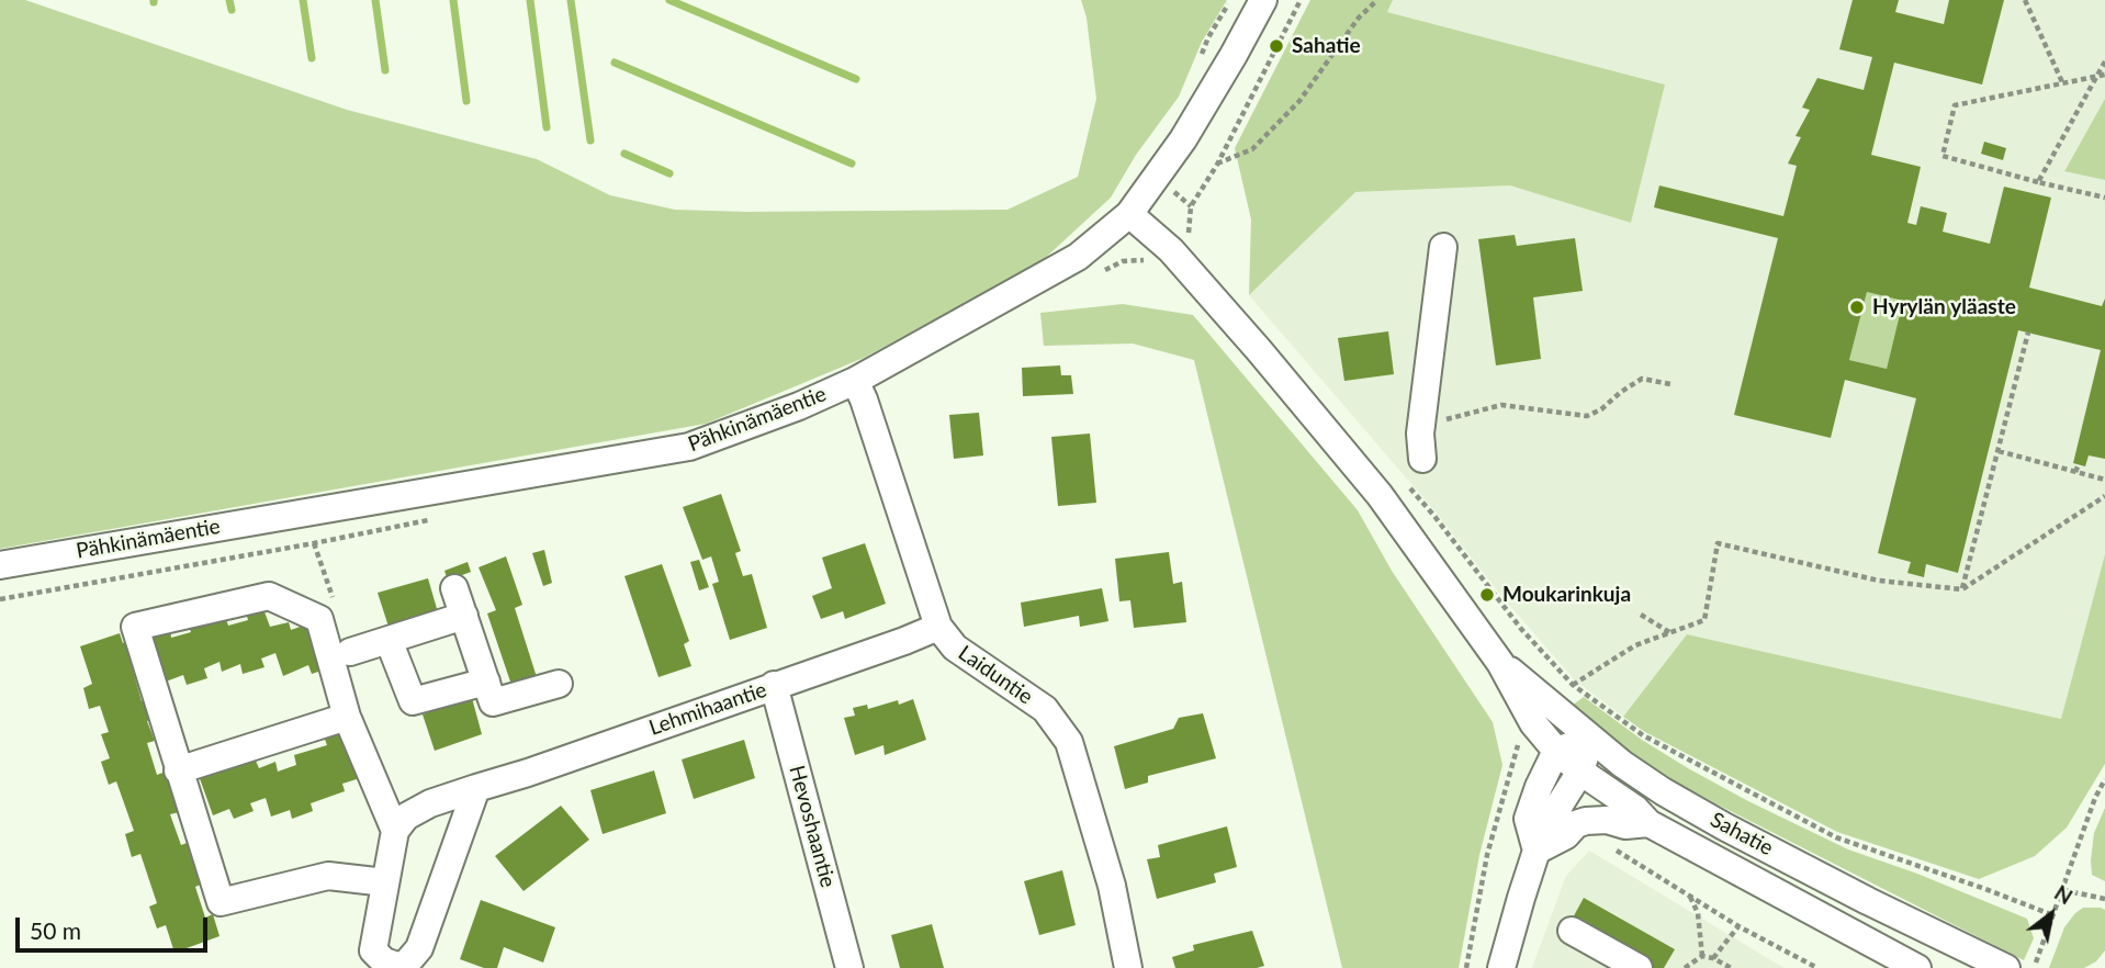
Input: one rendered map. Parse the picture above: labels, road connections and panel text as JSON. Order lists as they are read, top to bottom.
{
  "streets": {
    "street": [
      "Pähkinämäentie",
      "Laiduntie",
      "Lehmihaantie",
      "Hevoshaantie",
      "Sahatie"
    ]
  },
  "crossings": [
    ["Pähkinämäentie", "Laiduntie"],
    ["Pähkinämäentie", "Sahatie"],
    ["Laiduntie", "Lehmihaantie"],
    ["Lehmihaantie", "Hevoshaantie"]
  ],
  "places": ["Sahatie", "Hyrylän yläaste", "Moukarinkuja"],
  "scale_bar": "50 m",
  "north": "top right"
}
